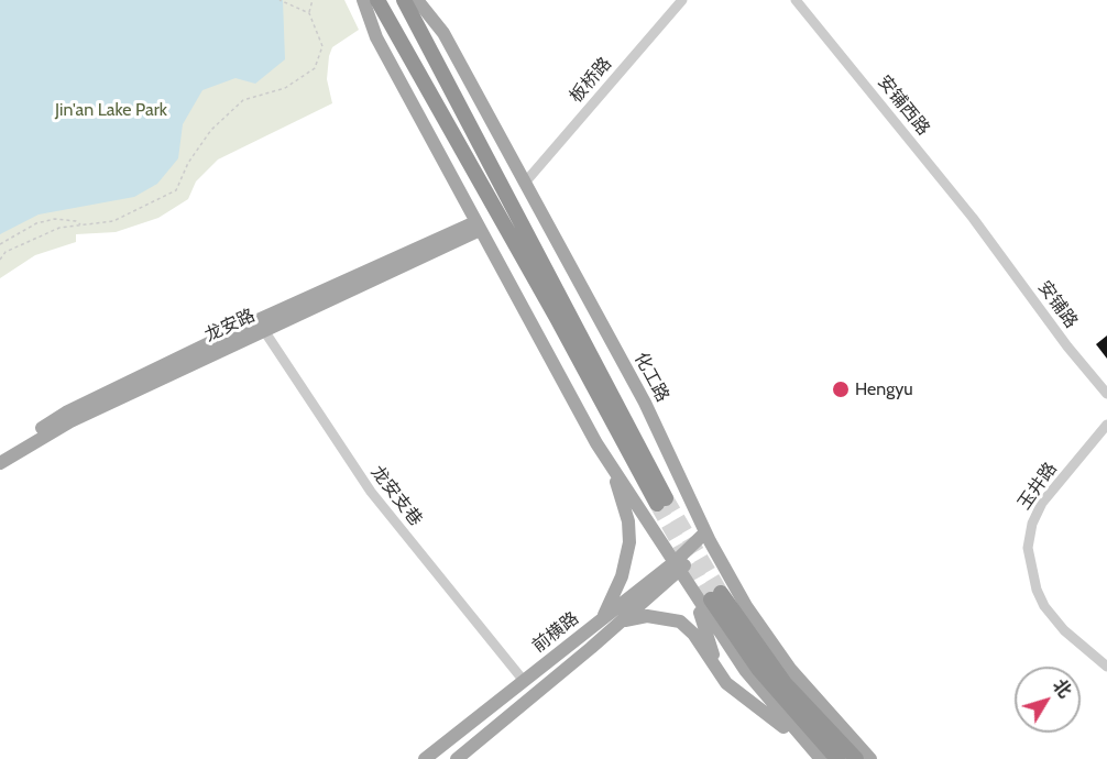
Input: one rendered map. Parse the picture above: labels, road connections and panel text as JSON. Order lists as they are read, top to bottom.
{
  "streets": {
    "main road": ["龙安路", "化工路", "前横路"],
    "street": [
      "板桥路",
      "安铺西路",
      "安铺路",
      "玉井路",
      "龙安支巷"
    ]
  },
  "crossings": [
    ["板桥路", "化工路"],
    ["安铺西路", "安铺路"],
    ["龙安路", "龙安支巷"],
    ["化工路", "前横路"],
    ["龙安支巷", "前横路"]
  ],
  "parks": ["Jin'an Lake Park"],
  "places": ["Hengyu"],
  "north": "top right"
}
